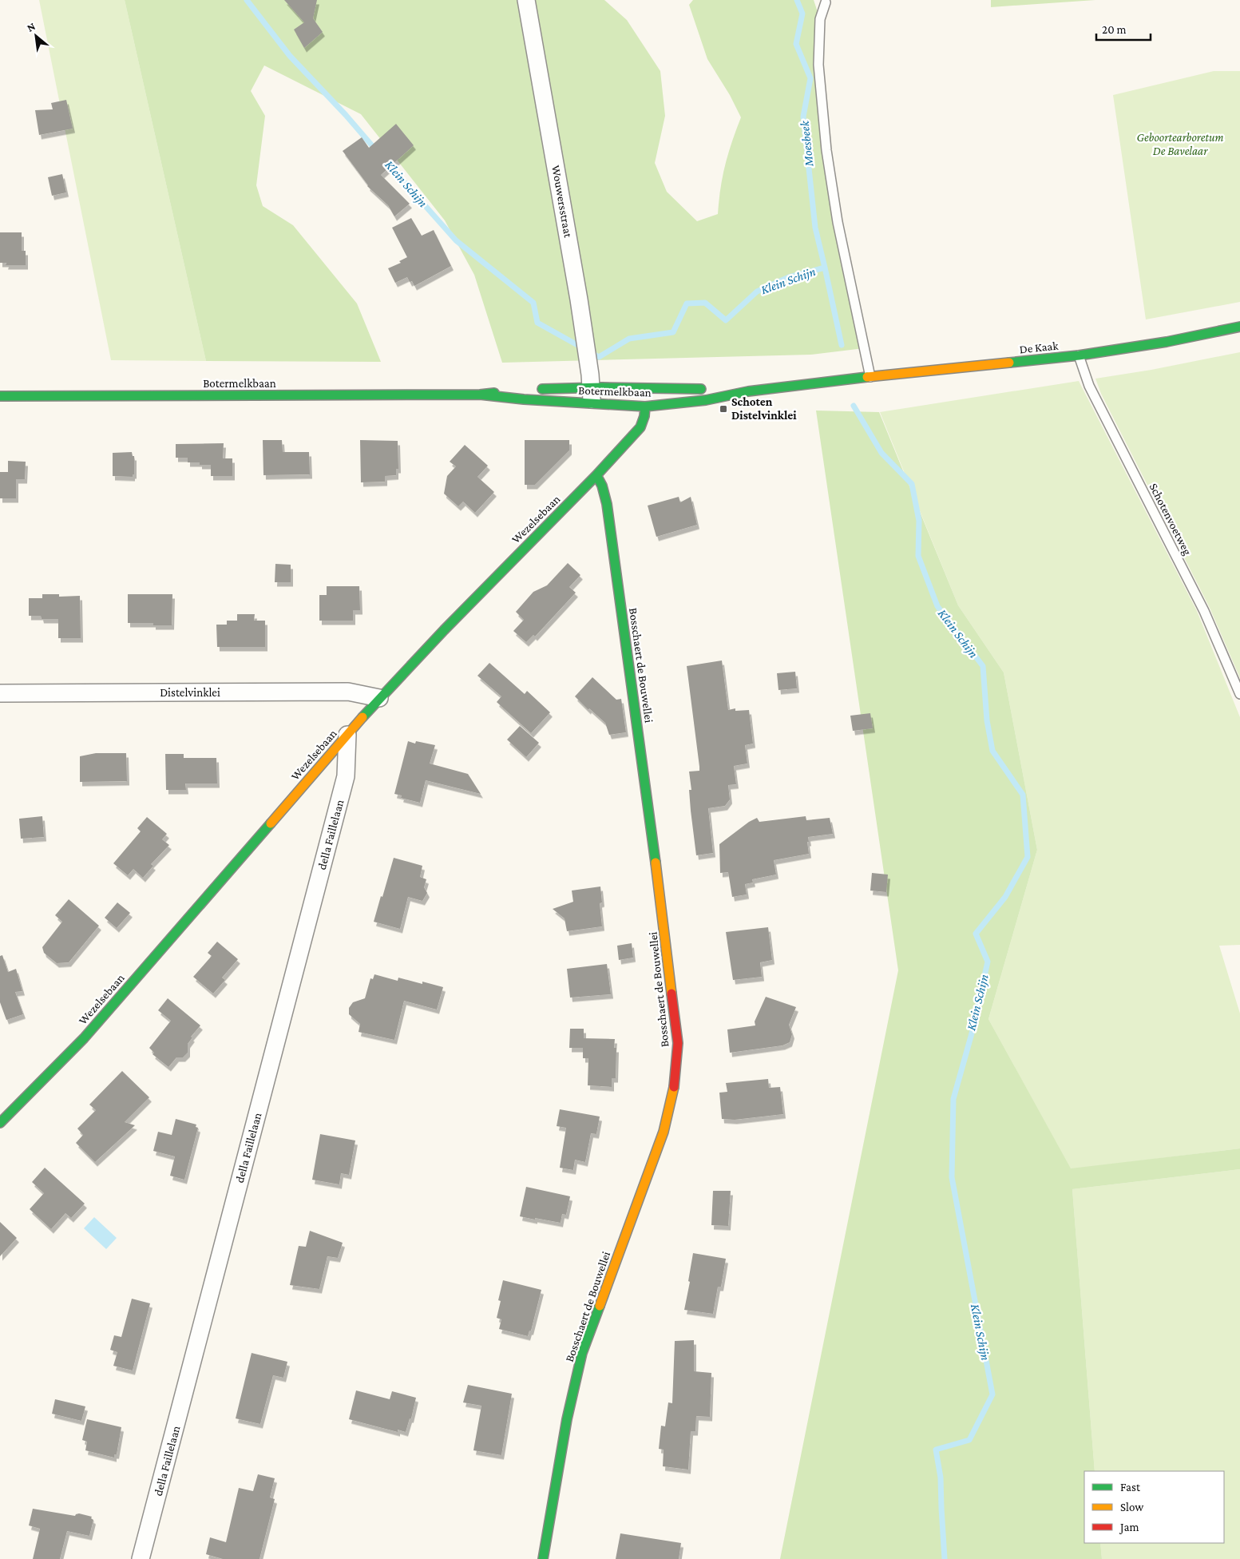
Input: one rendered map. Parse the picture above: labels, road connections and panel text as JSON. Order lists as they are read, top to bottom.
{
  "streets": {
    "street": [
      "Wouwersstraat",
      "De Kaak",
      "Botermelkbaan",
      "Wezelsebaan",
      "Bosschaert de Bouwellei",
      "Distelvinklei",
      "della Faillelaan"
    ],
    "lane": ["Schotenvoetweg"]
  },
  "crossings": [
    ["Wouwersstraat", "Botermelkbaan"],
    ["De Kaak", "Botermelkbaan"],
    ["De Kaak", "Schotenvoetweg"],
    ["Botermelkbaan", "Wezelsebaan"],
    ["Wezelsebaan", "Bosschaert de Bouwellei"],
    ["Wezelsebaan", "Distelvinklei"],
    ["Wezelsebaan", "della Faillelaan"]
  ],
  "water": ["Moesbeek", "Klein Schijn"],
  "parks": ["Geboortearboretum De Bavelaar"],
  "places": {
    "transit": ["Schoten Distelvinklei"]
  },
  "legend": ["Fast", "Slow", "Jam"],
  "scale_bar": "20 m",
  "north": "top left"
}
